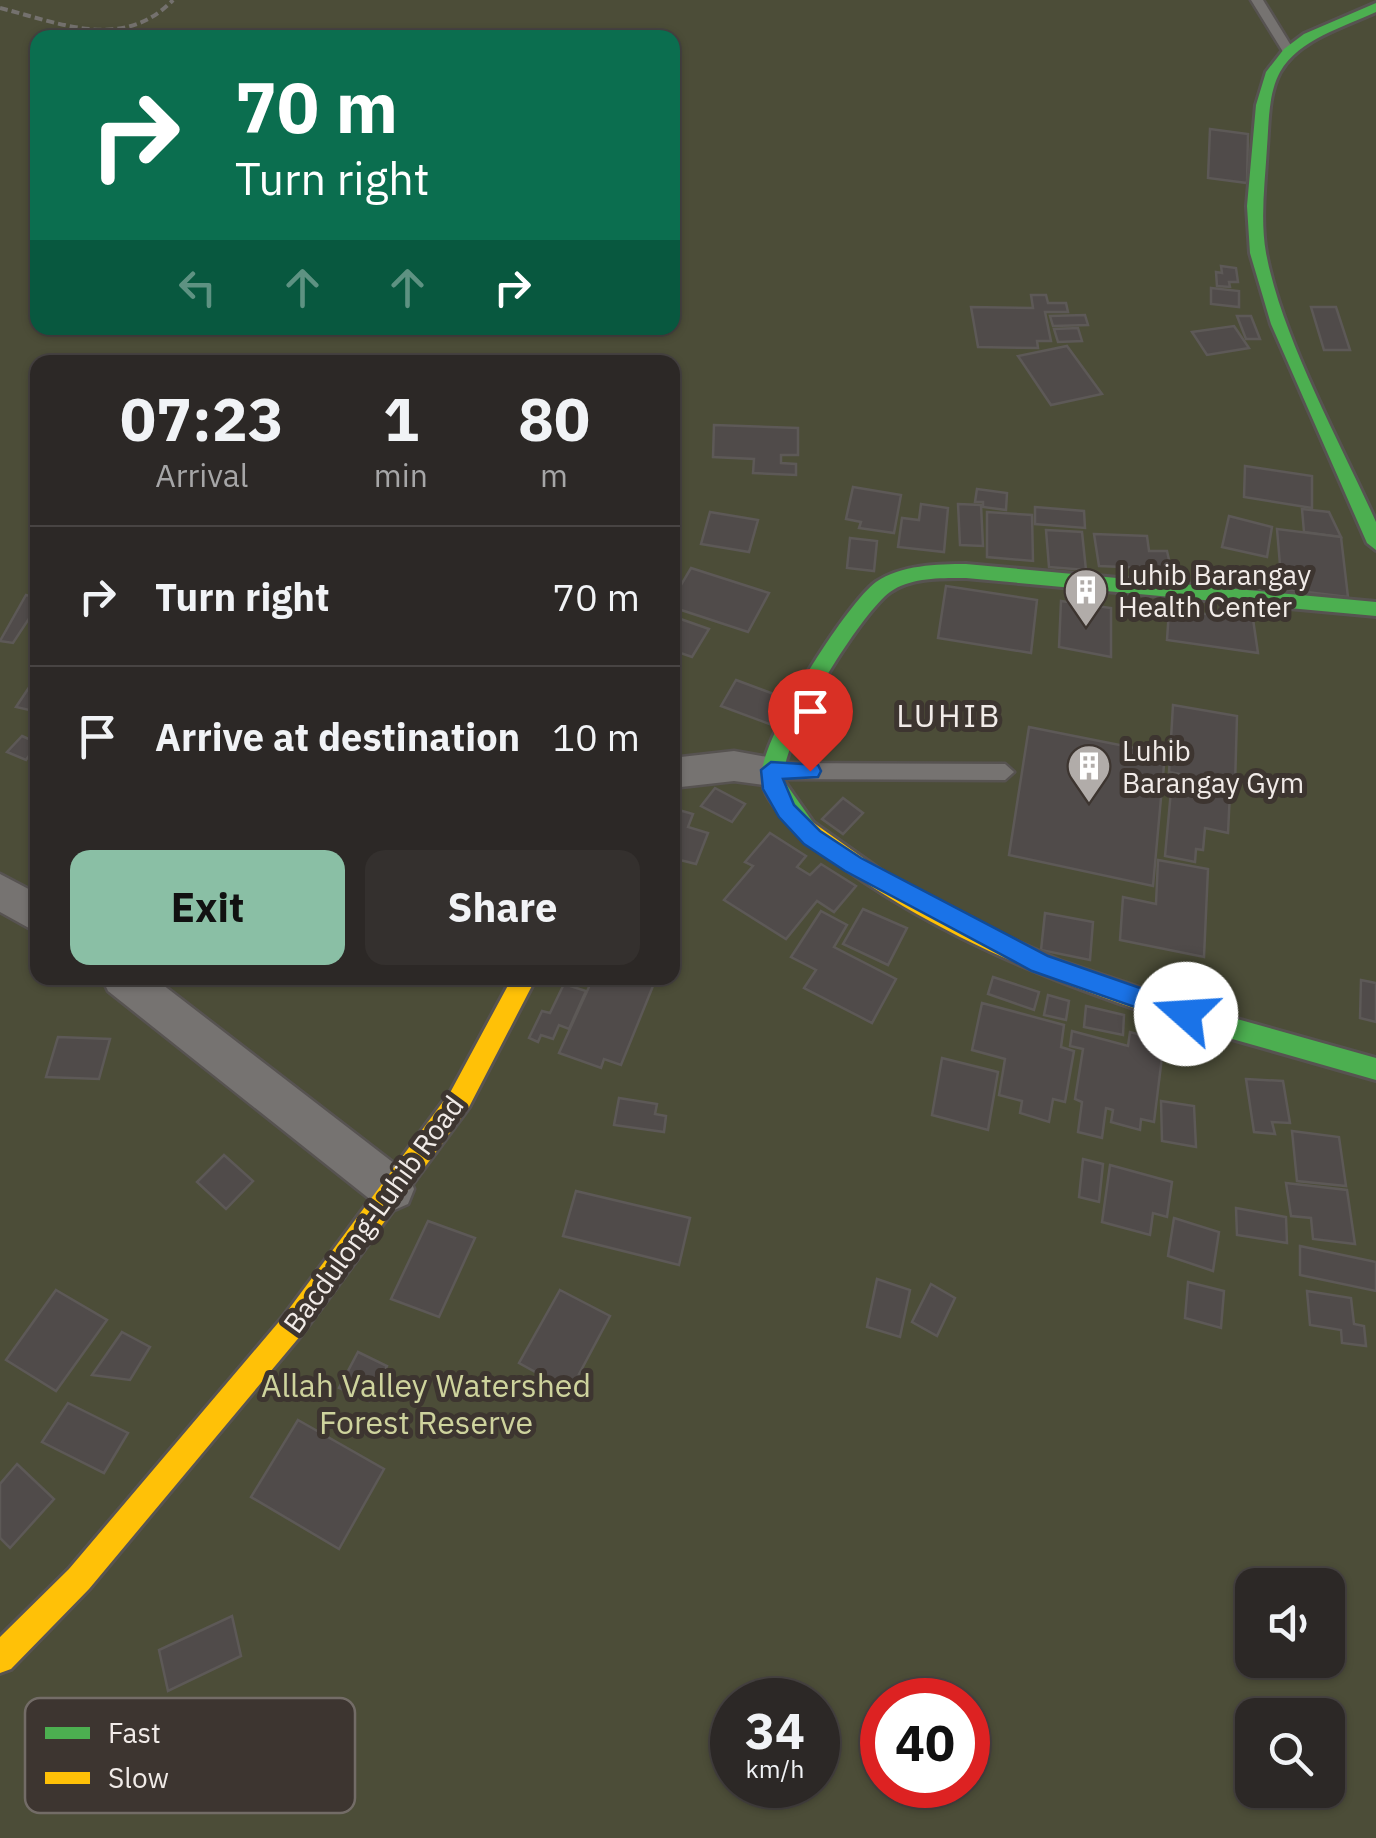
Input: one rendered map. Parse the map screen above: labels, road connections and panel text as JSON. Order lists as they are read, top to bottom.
{
  "streets": {
    "street": ["Bacdulong-Luhib Road"]
  },
  "districts": ["LUHIB"],
  "parks": ["Allah Valley Watershed Forest Reserve"],
  "places": {
    "building": ["Luhib Barangay Health Center", "Luhib Barangay Gym"]
  },
  "legend": ["Fast", "Slow"],
  "page": {
    "turn": ["70 m", "Turn right"],
    "eta": [
      "07:23",
      "Arrival",
      "1",
      "min",
      "80",
      "m"
    ],
    "list": [
      {
        "name": "Turn right",
        "value": "70 m"
      },
      {
        "name": "Arrive at destination",
        "value": "10 m"
      }
    ],
    "buttons": ["Exit", "Share"],
    "speed": "34 km/h",
    "limit": "40"
  }
}
